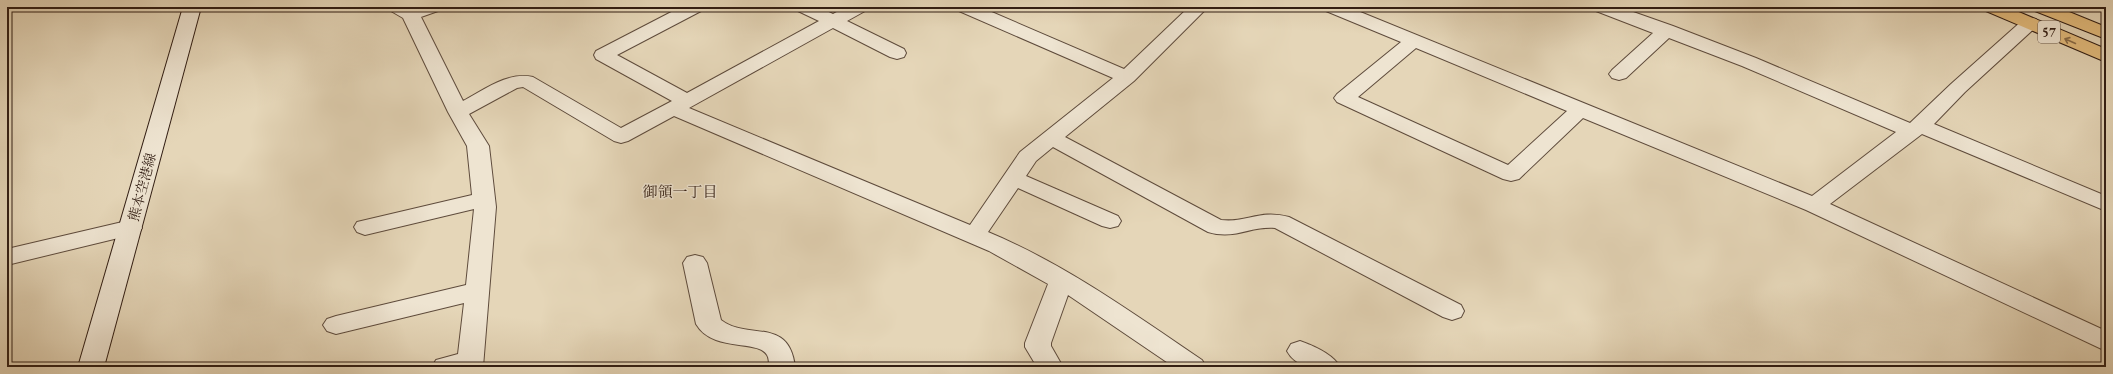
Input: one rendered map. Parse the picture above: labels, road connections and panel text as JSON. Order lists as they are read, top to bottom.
{
  "streets": {
    "highway": ["57"],
    "street": ["熊本空港線"]
  },
  "districts": ["御領一丁目"]
}
